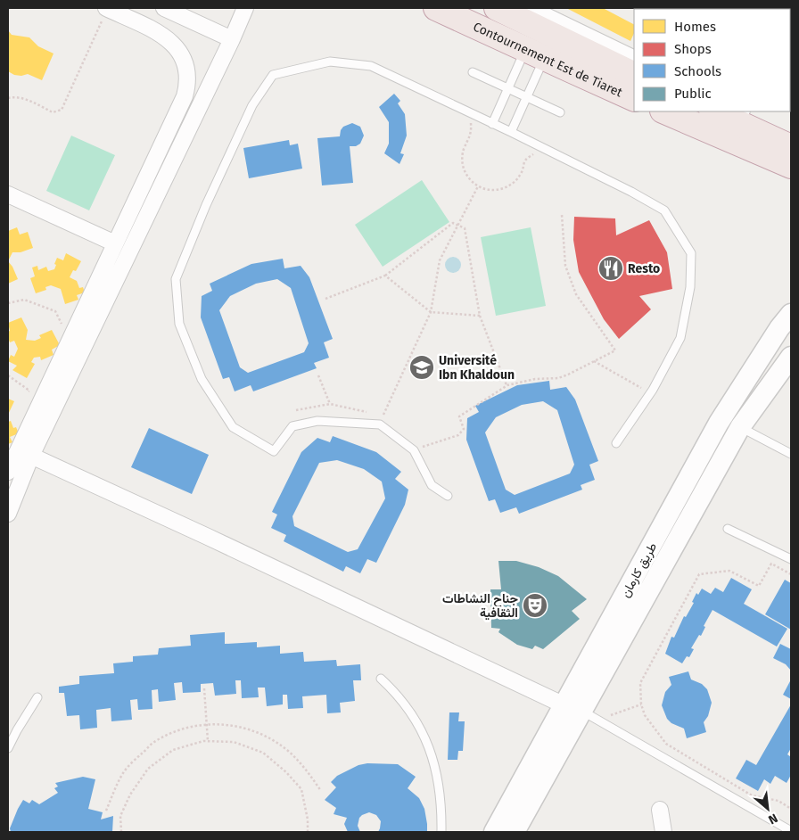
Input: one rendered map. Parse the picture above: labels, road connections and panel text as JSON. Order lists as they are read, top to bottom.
{
  "streets": {
    "highway": ["Contournement Est de Tiaret"],
    "street": ["طريق كارمان"]
  },
  "places": {
    "restaurant": ["Resto"],
    "school or university": ["Université Ibn Khaldoun"],
    "theatre": ["جناح النشاطات الثقافية"]
  },
  "legend": [
    "Homes",
    "Shops",
    "Schools",
    "Public"
  ],
  "north": "bottom right"
}
